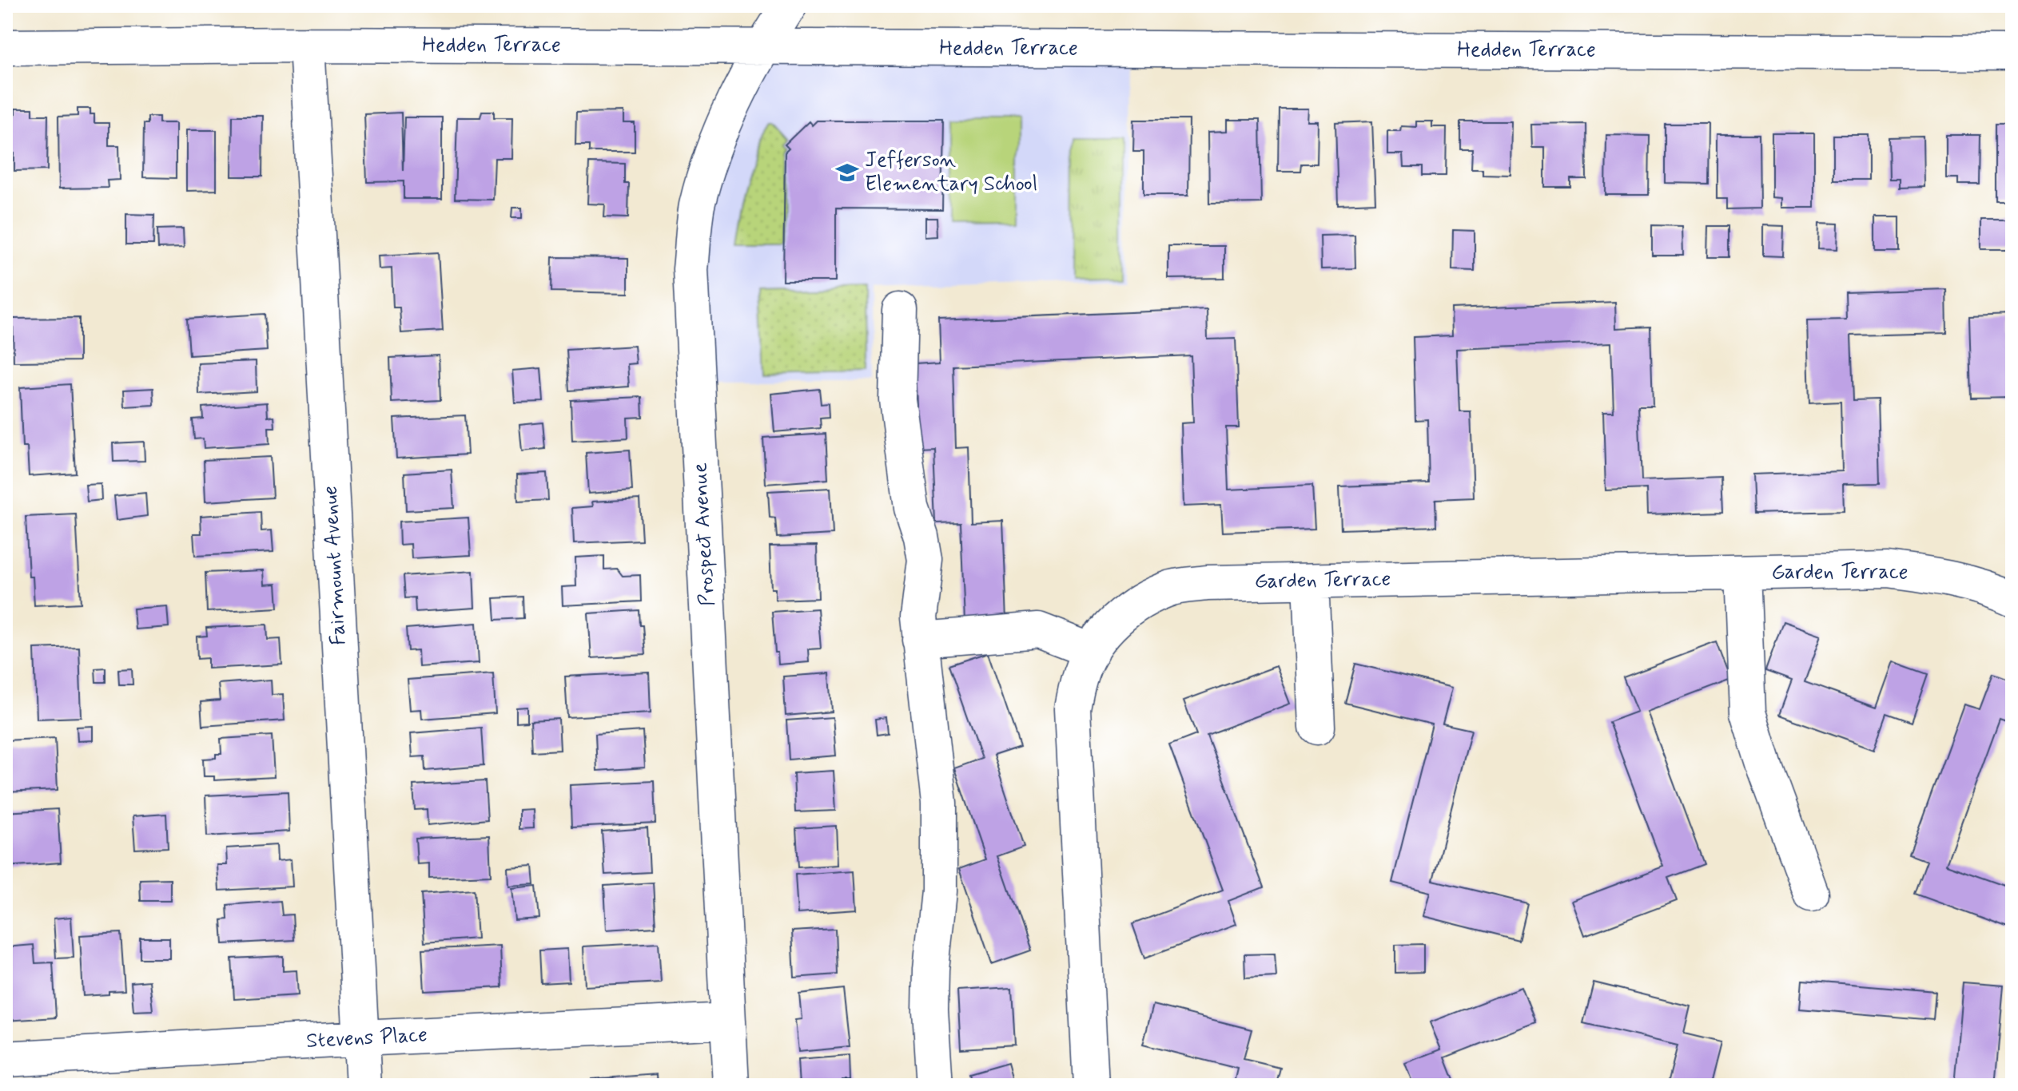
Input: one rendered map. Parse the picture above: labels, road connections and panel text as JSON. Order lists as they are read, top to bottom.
{
  "streets": {
    "street": [
      "Hedden Terrace",
      "Prospect Avenue",
      "Fairmount Avenue",
      "Garden Terrace",
      "Stevens Place"
    ]
  },
  "crossings": [
    ["Hedden Terrace", "Prospect Avenue"],
    ["Hedden Terrace", "Fairmount Avenue"],
    ["Prospect Avenue", "Stevens Place"],
    ["Fairmount Avenue", "Stevens Place"]
  ],
  "places": {
    "school or university": ["Jefferson Elementary School"]
  }
}
